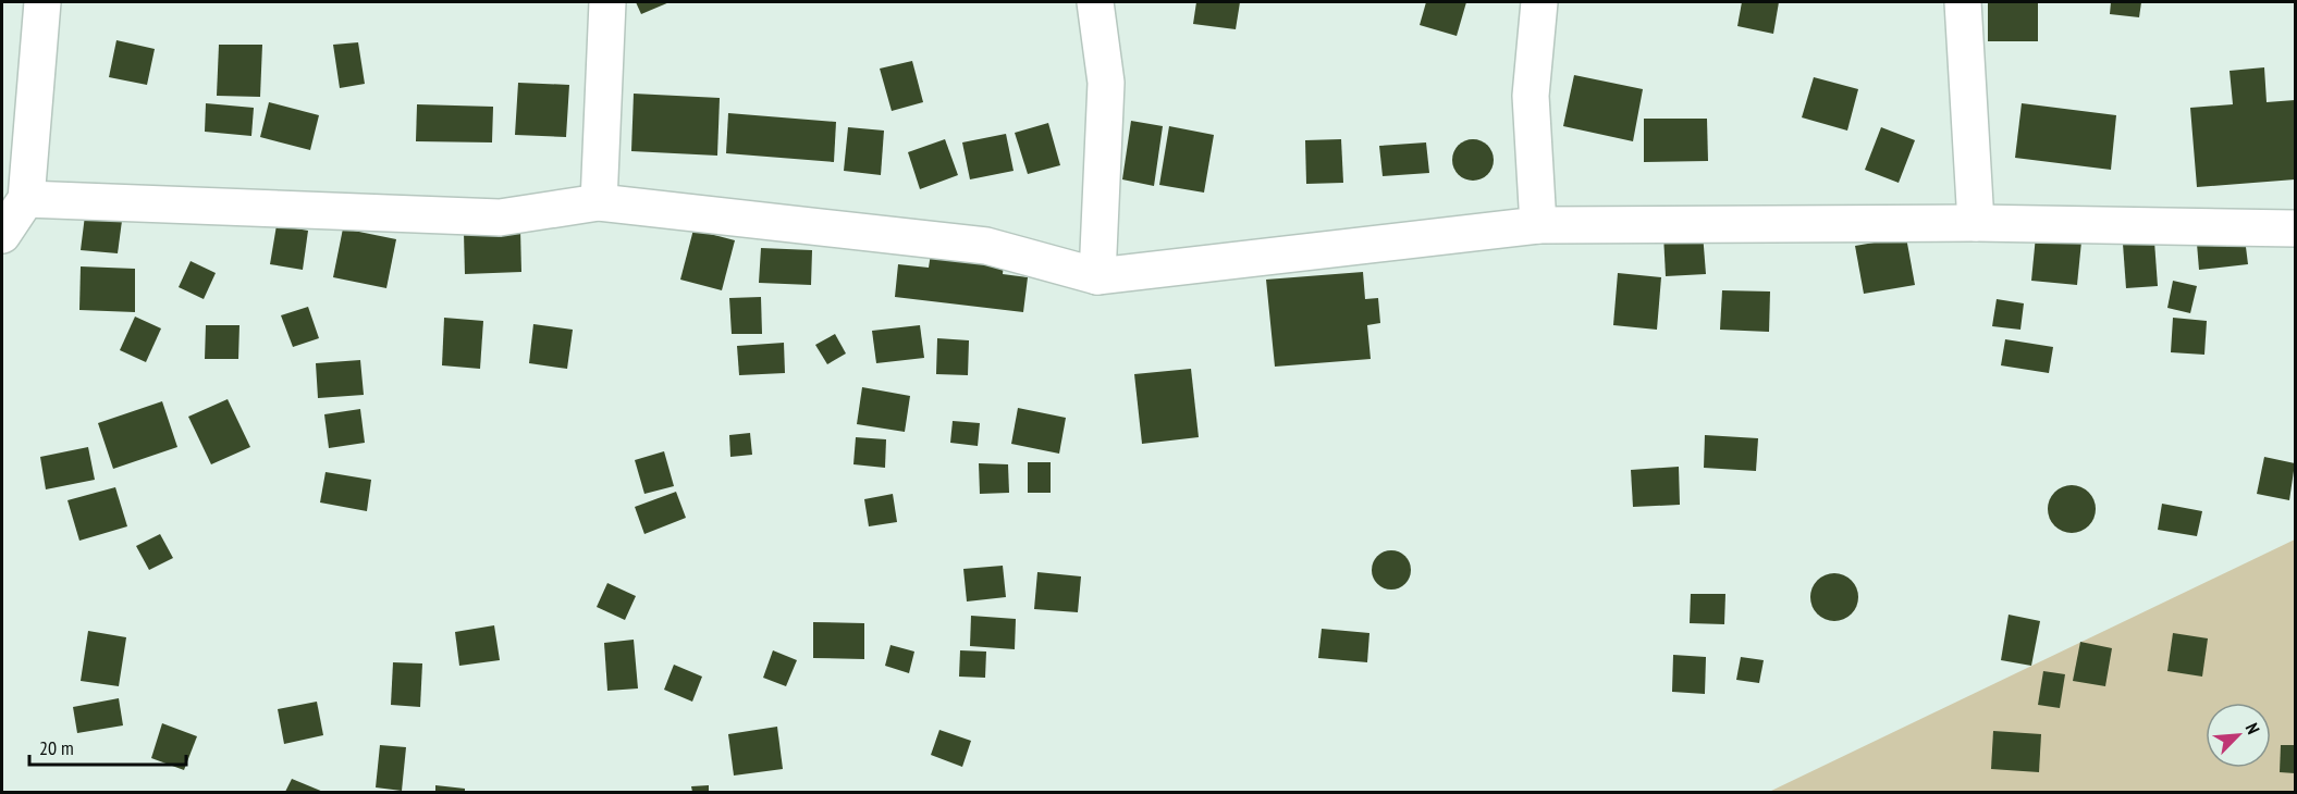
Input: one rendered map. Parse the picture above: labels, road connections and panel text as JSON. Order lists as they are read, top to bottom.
{
  "scale_bar": "20 m",
  "north": "top right"
}
